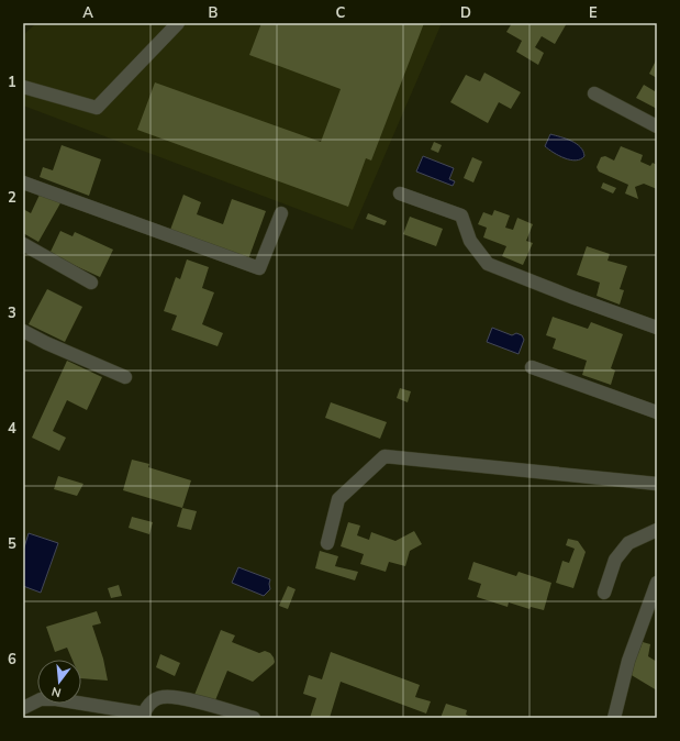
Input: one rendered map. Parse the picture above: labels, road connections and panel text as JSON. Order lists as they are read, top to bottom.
{
  "north": "bottom",
  "grid": {
    "columns": [
      "A",
      "B",
      "C",
      "D",
      "E"
    ],
    "rows": [
      "1",
      "2",
      "3",
      "4",
      "5",
      "6"
    ]
  }
}
